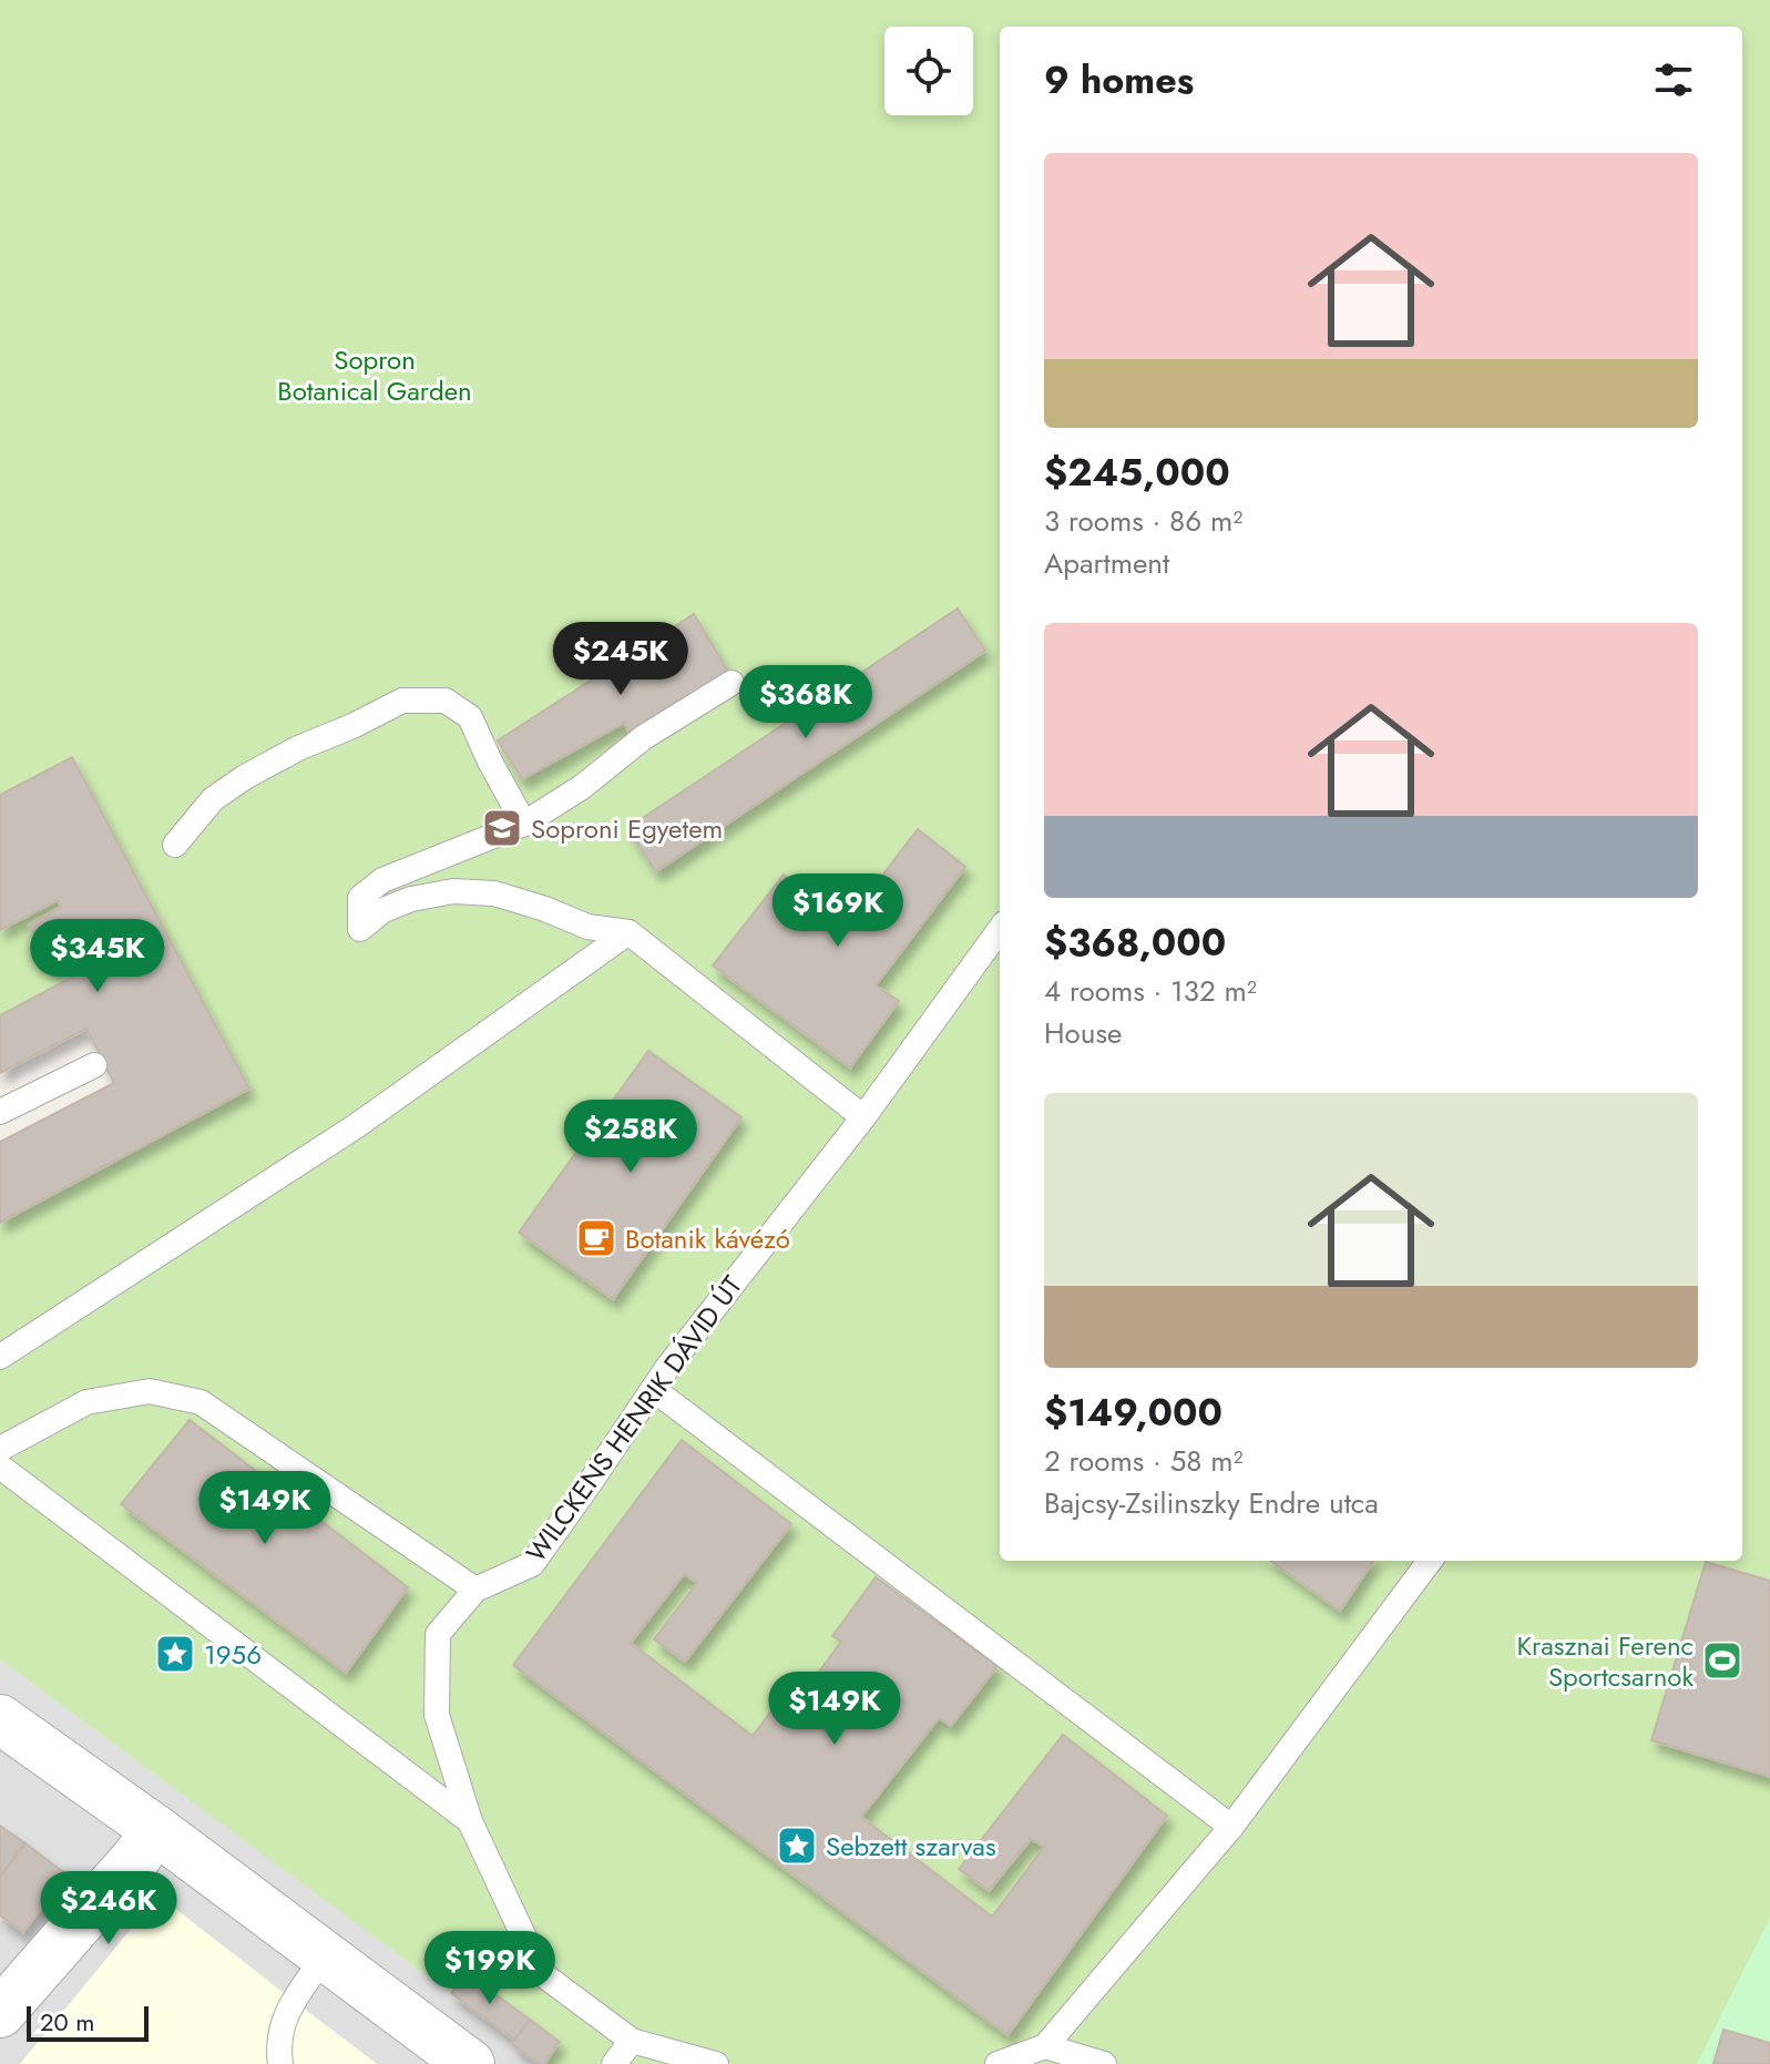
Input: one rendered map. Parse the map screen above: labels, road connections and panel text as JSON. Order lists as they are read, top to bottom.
{
  "streets": {
    "lane": ["WILCKENS HENRIK DÁVID ÚT"]
  },
  "parks": ["Sopron Botanical Garden"],
  "places": {
    "school or university": ["Soproni Egyetem"],
    "cafe": ["Botanik kávézó"],
    "place": ["1956", "Sebzett szarvas"],
    "sports": ["Krasznai Ferenc Sportcsarnok"]
  },
  "scale_bar": "20 m",
  "page": {
    "heading": "9 homes",
    "list": [
      {
        "name": "$245,000",
        "note": "3 rooms · 86 m² · Apartment"
      },
      {
        "name": "$368,000",
        "note": "4 rooms · 132 m² · House"
      },
      {
        "name": "$149,000",
        "note": "2 rooms · 58 m² · Bajcsy-Zsilinszky Endre utca"
      }
    ],
    "price": [
      "$245K",
      "$368K",
      "$169K",
      "$345K",
      "$258K",
      "$149K",
      "$149K",
      "$246K",
      "$199K"
    ],
    "scale": "20 m"
  }
}
